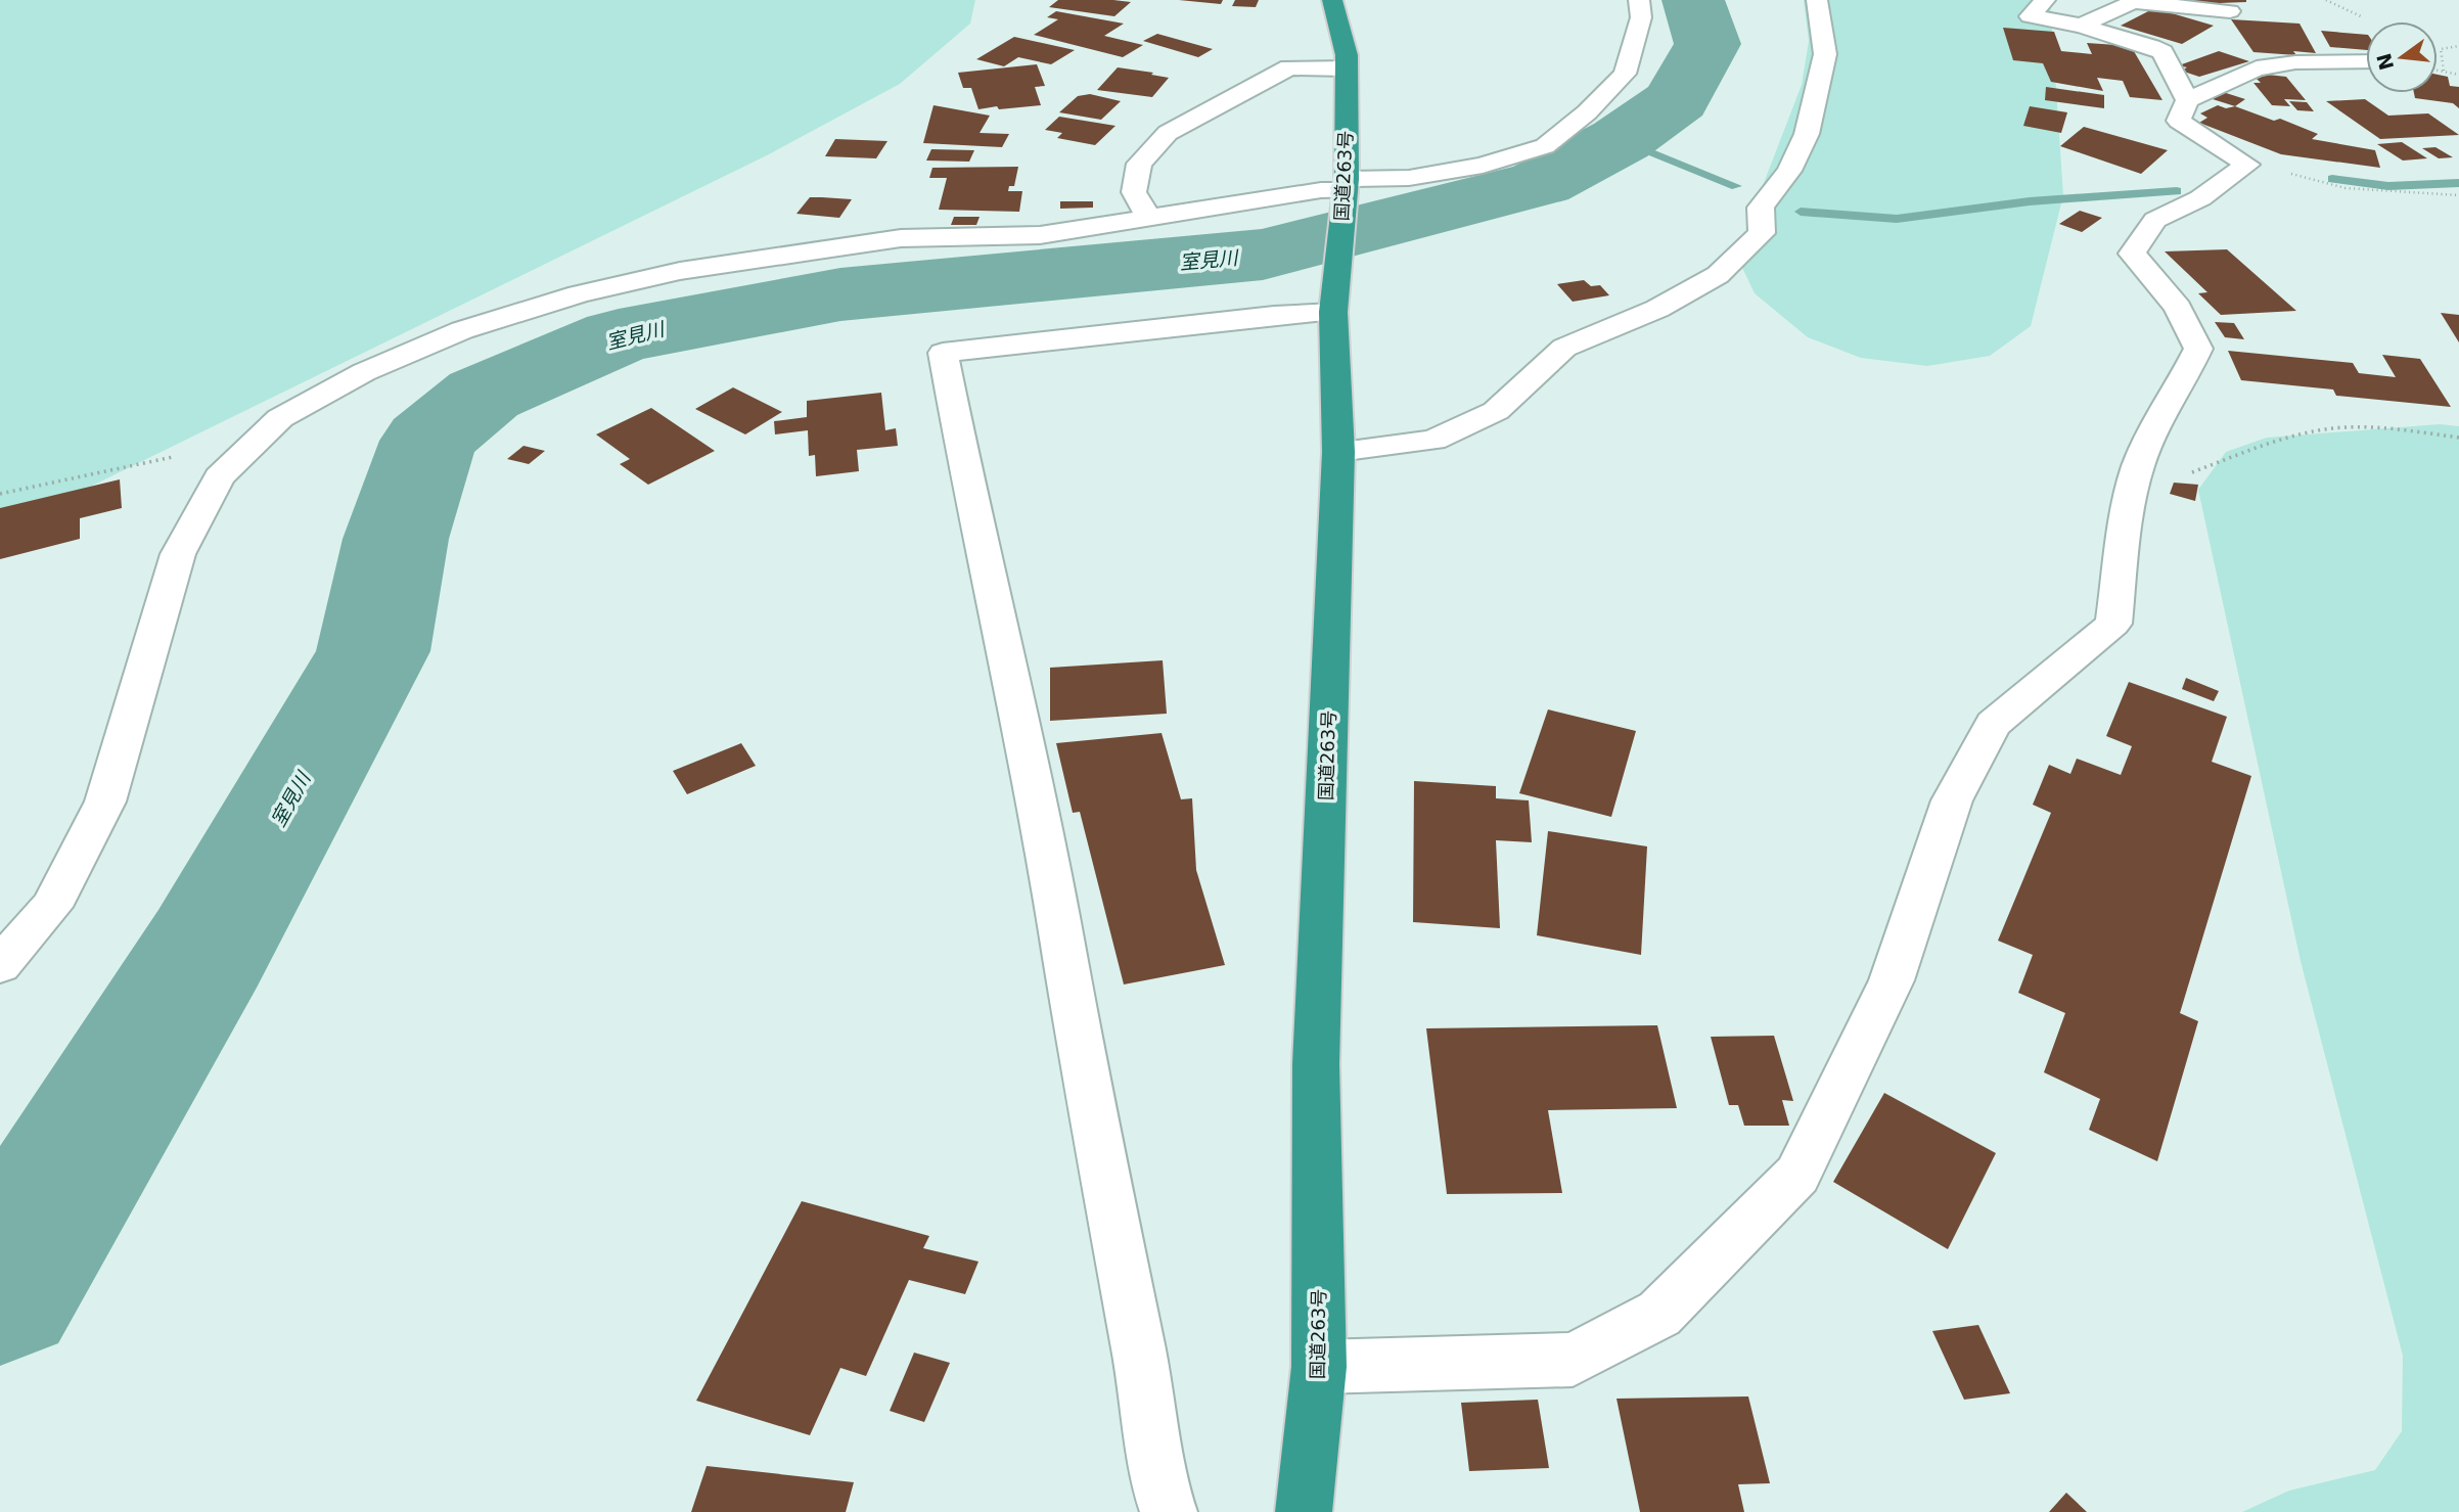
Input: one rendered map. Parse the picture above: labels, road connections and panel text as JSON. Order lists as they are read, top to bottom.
{
  "streets": {
    "highway": ["国道263号"]
  },
  "water": ["室見川"],
  "north": "left"
}
